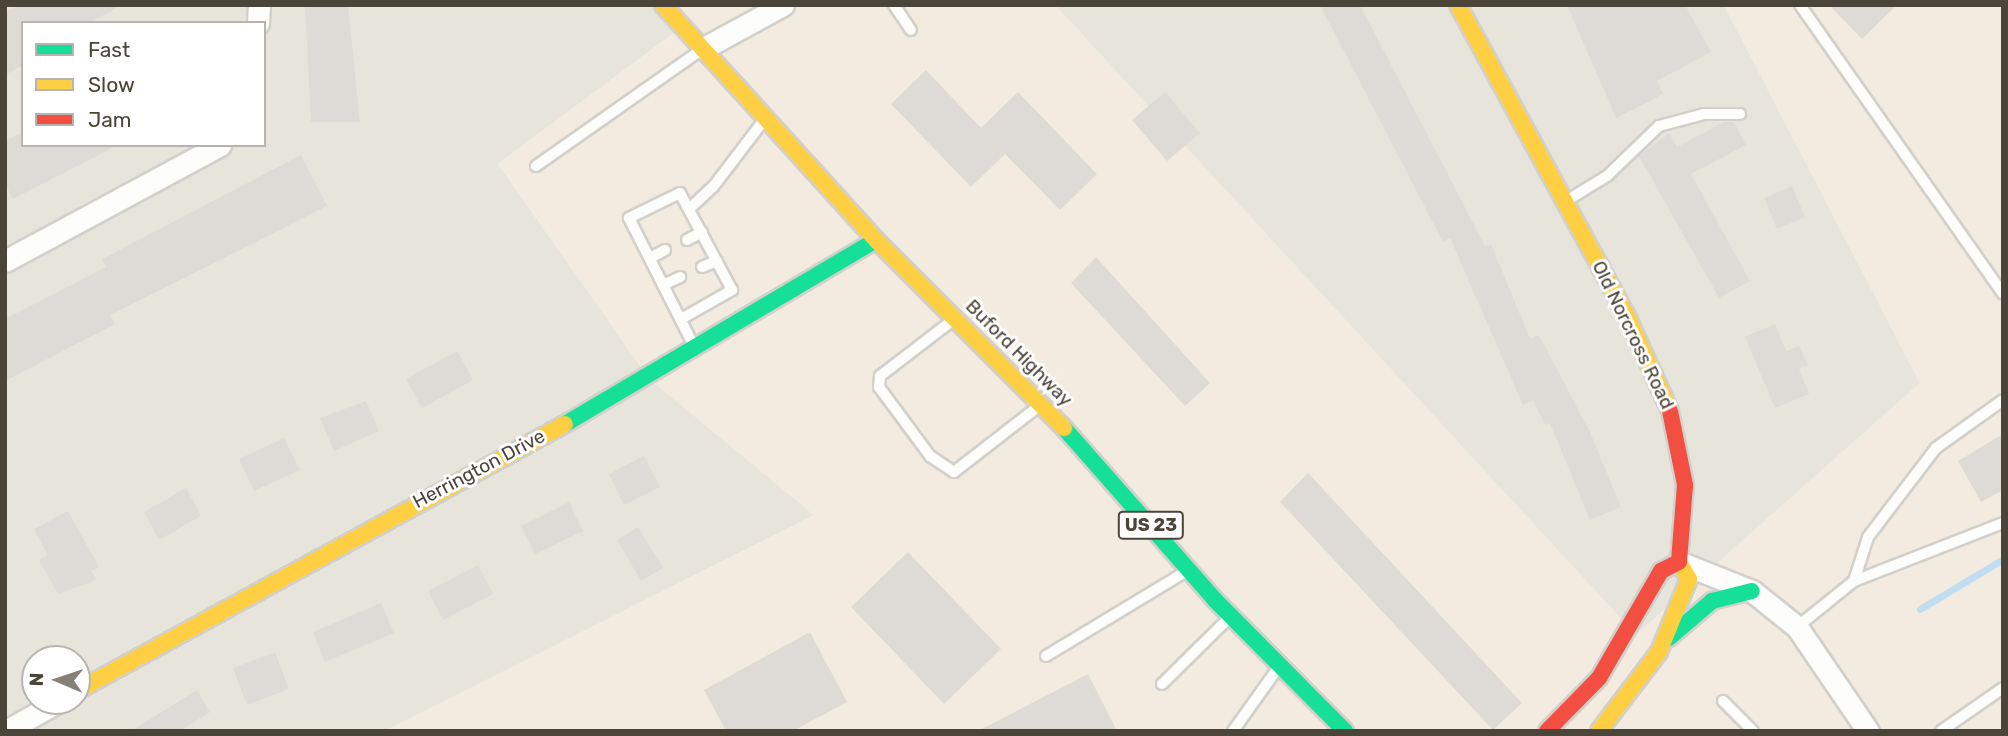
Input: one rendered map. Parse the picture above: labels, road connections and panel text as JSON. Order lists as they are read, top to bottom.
{
  "streets": {
    "street": [
      "Old Norcross Road",
      "Buford Highway",
      "Herrington Drive",
      "US 23"
    ]
  },
  "crossings": [
    ["Buford Highway", "Herrington Drive"]
  ],
  "legend": ["Fast", "Slow", "Jam"],
  "north": "left"
}
